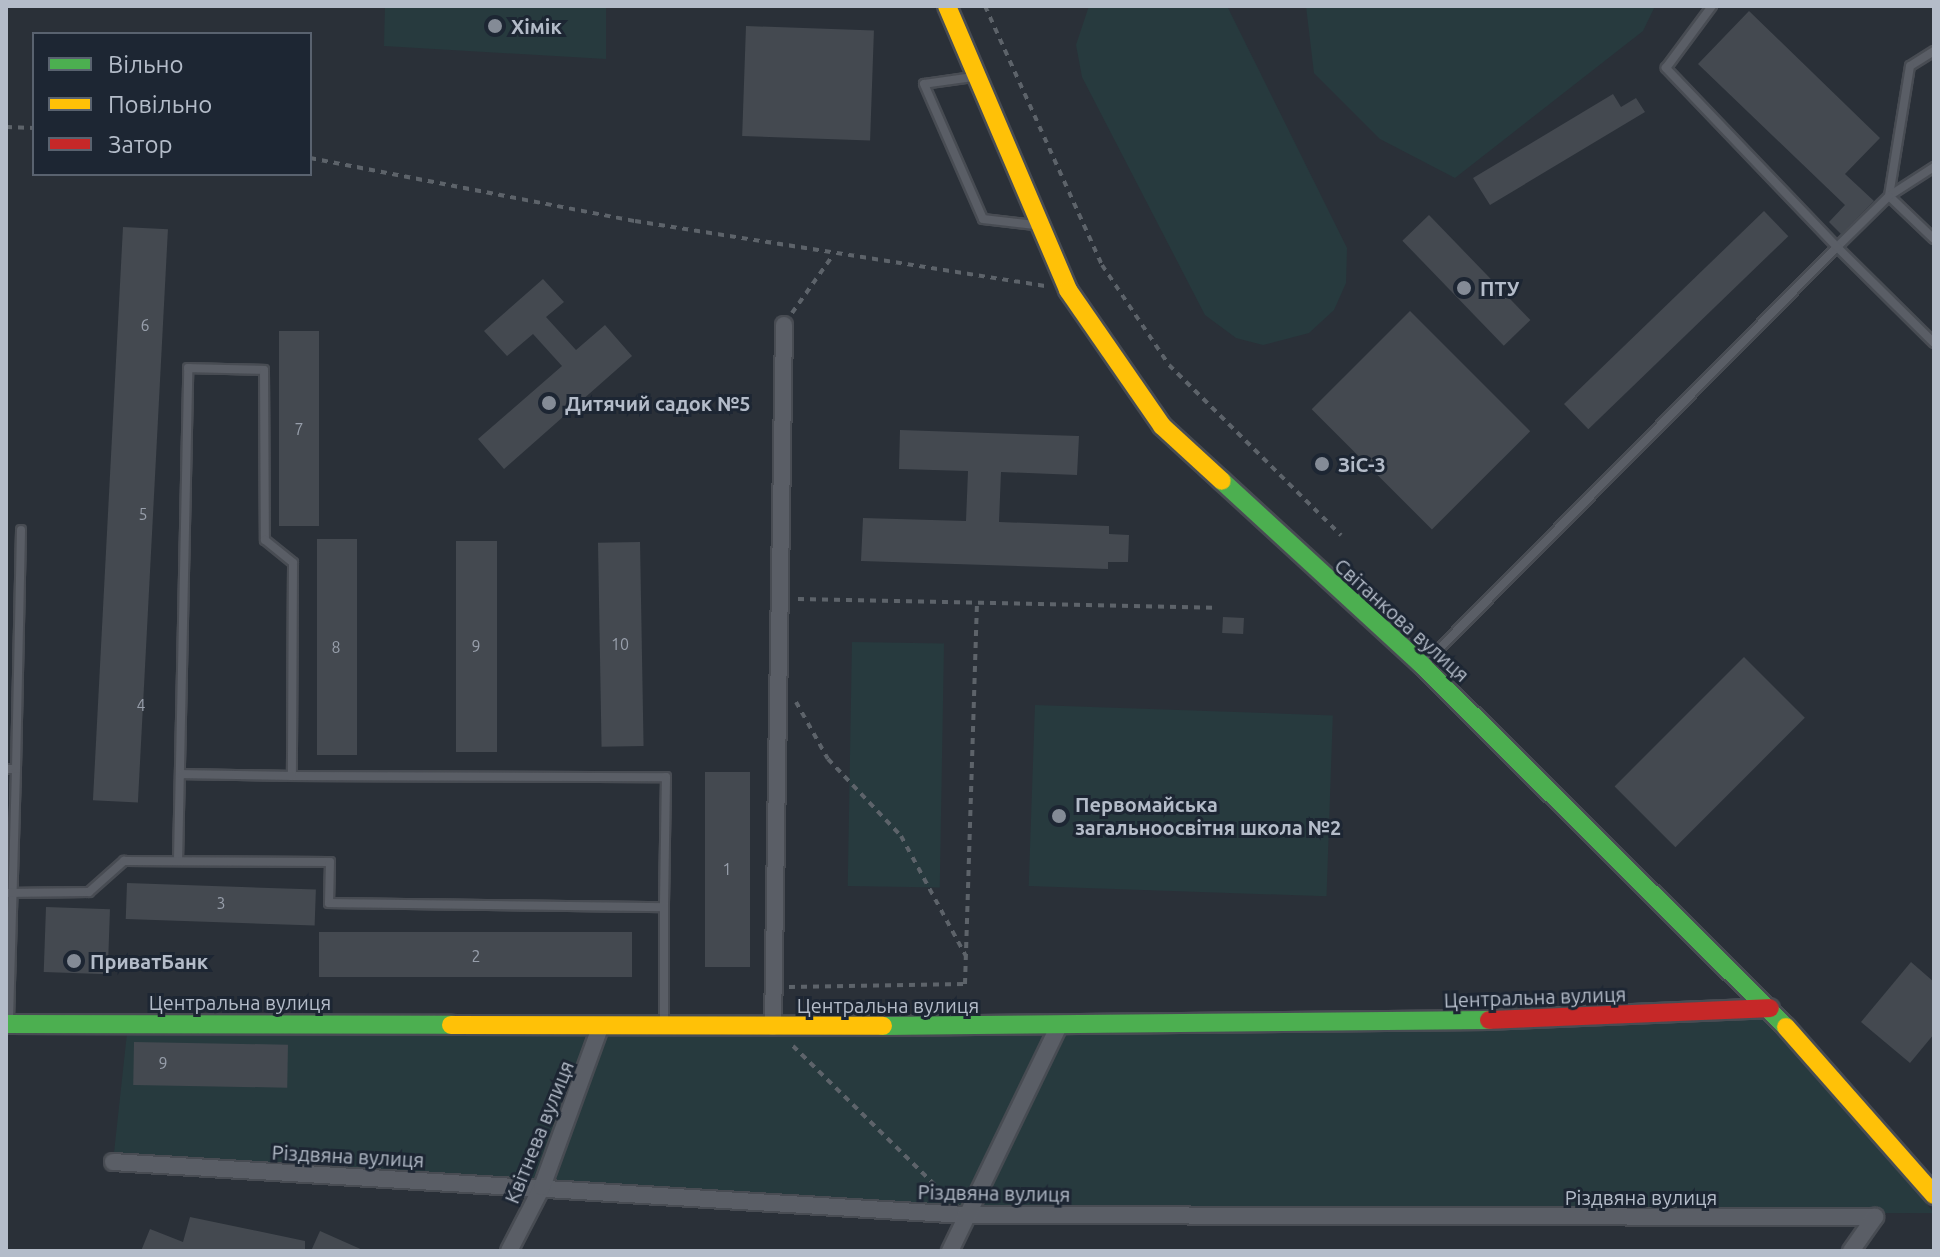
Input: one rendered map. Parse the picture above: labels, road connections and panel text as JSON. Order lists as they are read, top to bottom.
{
  "streets": {
    "street": [
      "Світанкова вулиця",
      "Центральна вулиця",
      "Квітнева вулиця",
      "Різдвяна вулиця"
    ]
  },
  "crossings": [
    ["Світанкова вулиця", "Центральна вулиця"],
    ["Центральна вулиця", "Квітнева вулиця"],
    ["Квітнева вулиця", "Різдвяна вулиця"]
  ],
  "places": [
    "Хімік",
    "ПТУ",
    "Дитячий садок №5",
    "ЗіС-3",
    "Первомайська загальноосвітня школа №2",
    "ПриватБанк"
  ],
  "house_numbers": [
    "6",
    "7",
    "5",
    "10",
    "9",
    "8",
    "4",
    "1",
    "3",
    "2",
    "9"
  ],
  "legend": ["Вільно", "Повільно", "Затор"]
}
